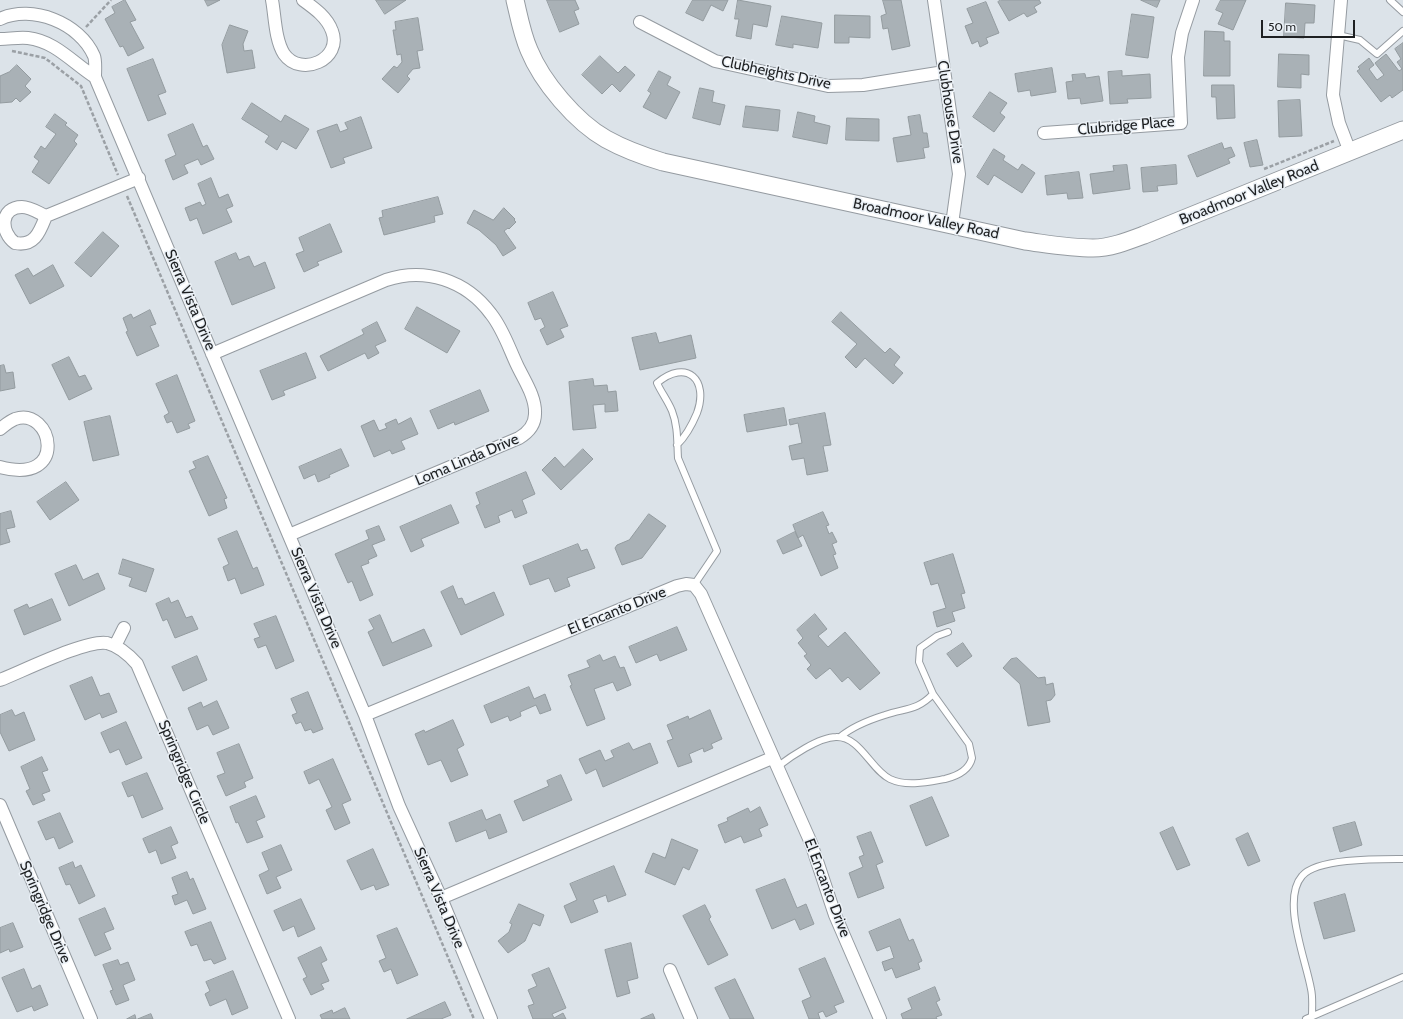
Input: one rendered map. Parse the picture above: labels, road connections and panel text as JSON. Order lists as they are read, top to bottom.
{
  "streets": {
    "street": [
      "Clubheights Drive",
      "Clubhouse Drive",
      "Clubridge Place",
      "Broadmoor Valley Road",
      "Sierra Vista Drive",
      "Loma Linda Drive",
      "El Encanto Drive",
      "Springridge Circle",
      "Springridge Drive"
    ]
  },
  "crossings": [
    ["Clubheights Drive", "Clubhouse Drive"],
    ["Clubhouse Drive", "Broadmoor Valley Road"],
    ["Sierra Vista Drive", "Loma Linda Drive"],
    ["Sierra Vista Drive", "El Encanto Drive"]
  ],
  "scale_bar": "50 m"
}
